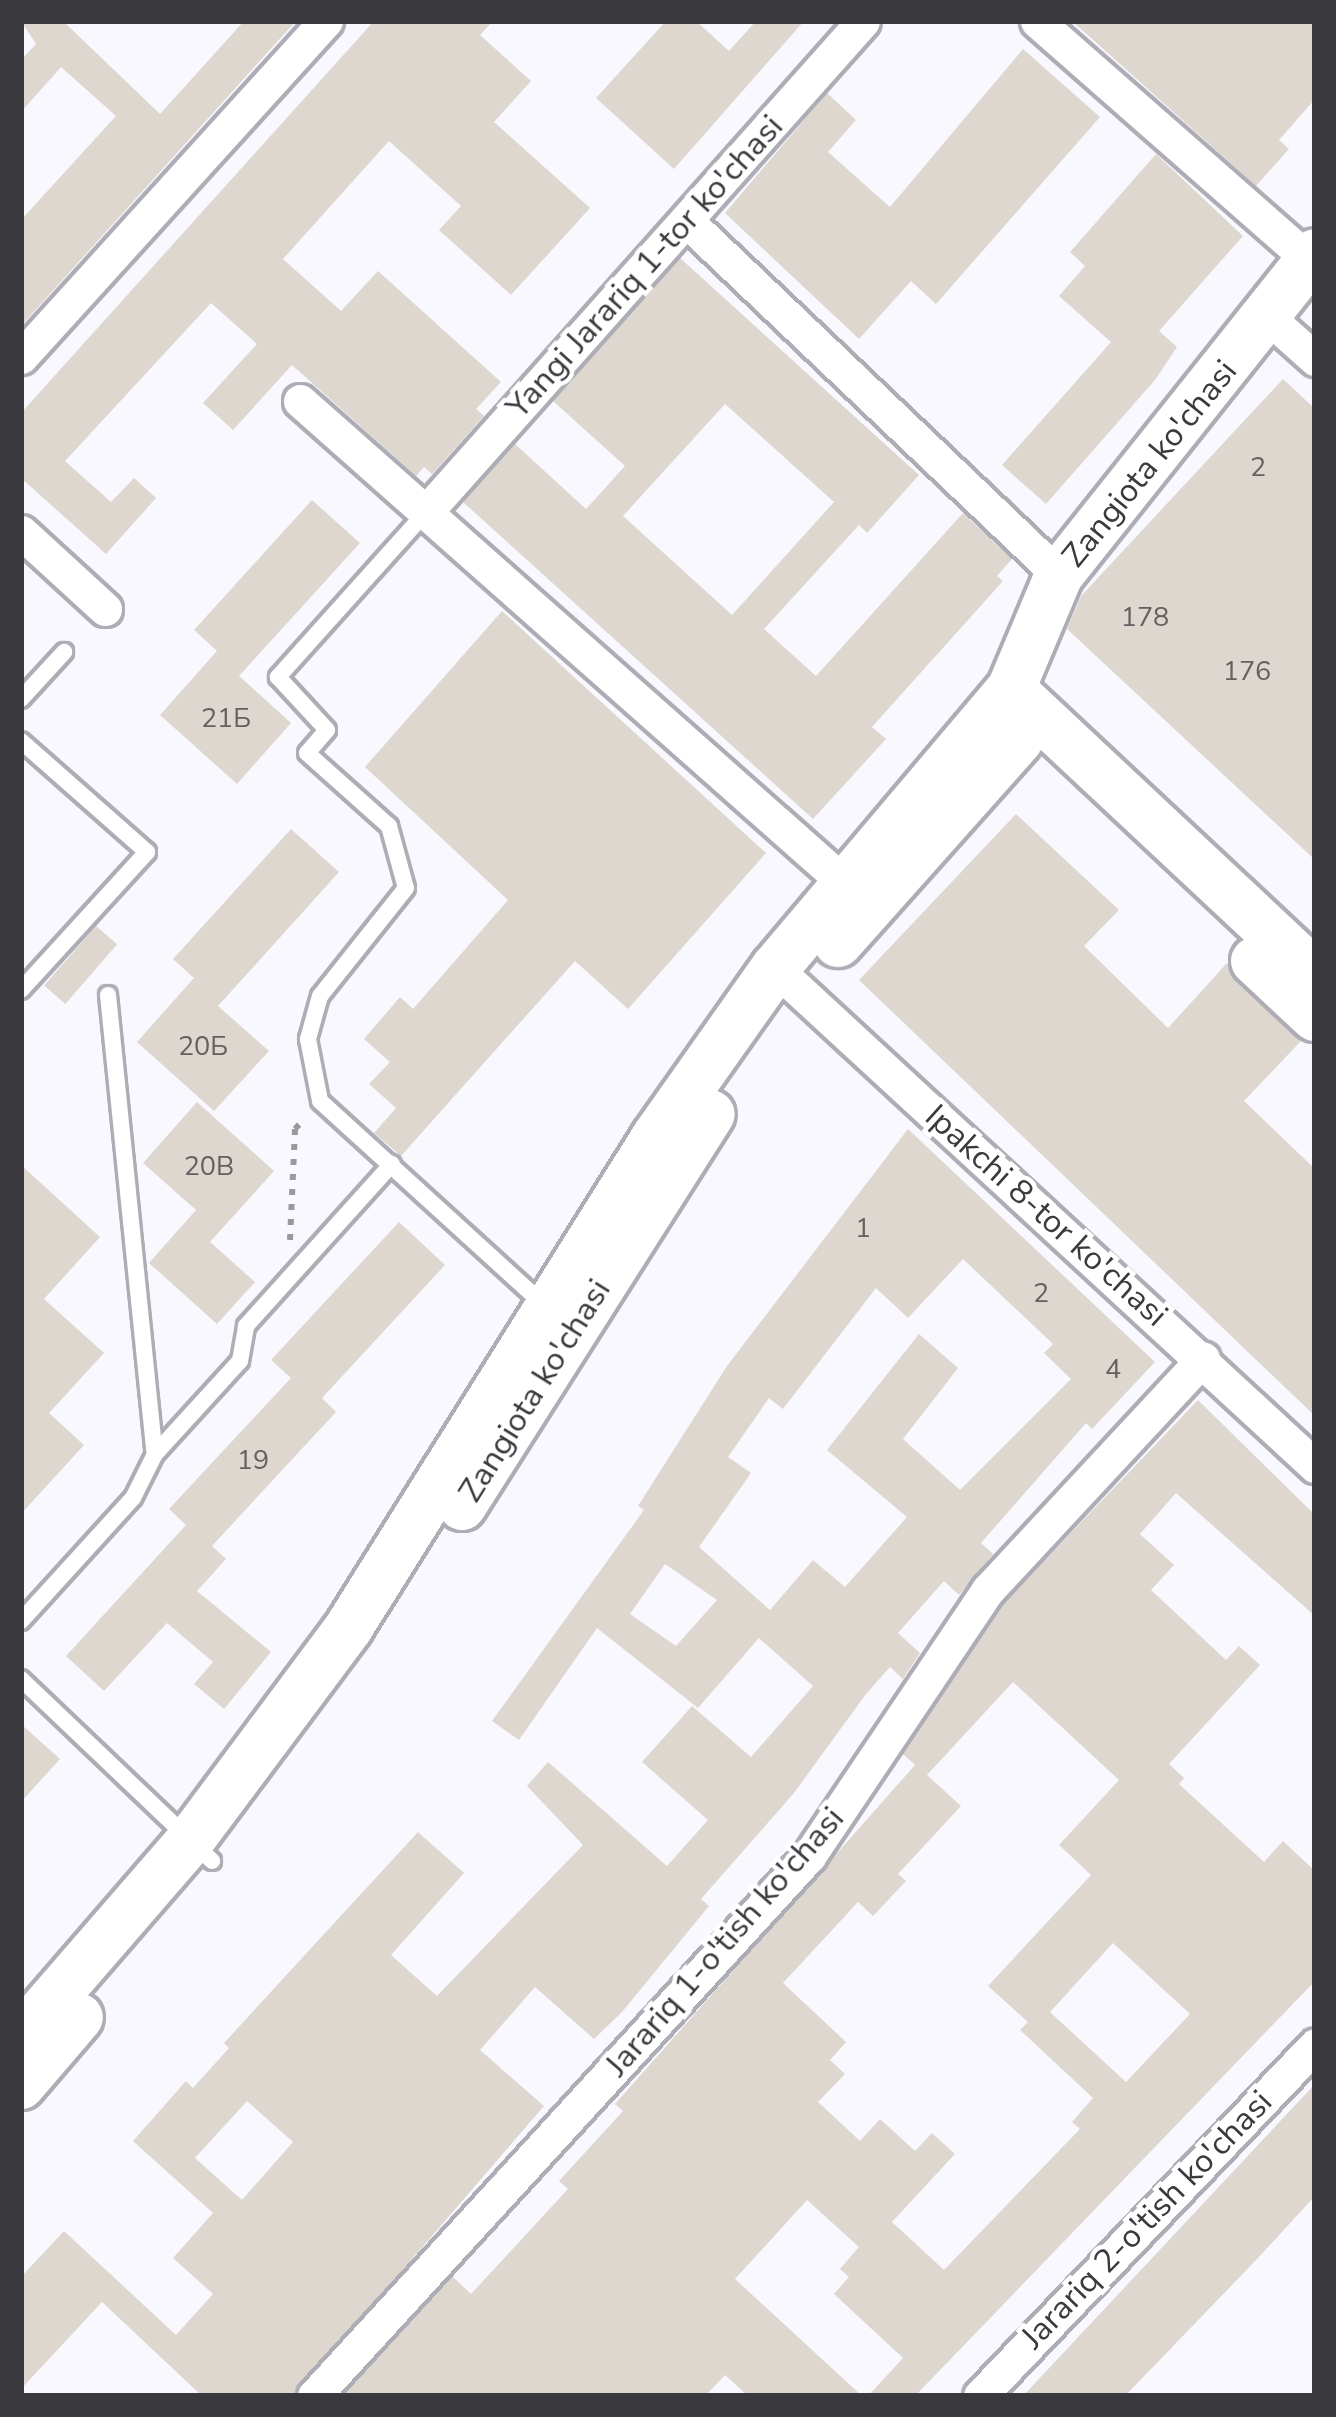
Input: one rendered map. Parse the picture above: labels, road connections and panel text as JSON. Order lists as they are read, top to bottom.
{
  "streets": {
    "main road": ["Zangiota ko'chasi"],
    "street": [
      "Yangi Jarariq 1-tor ko'chasi",
      "Ipakchi 8-tor ko'chasi",
      "Jarariq 1-o'tish ko'chasi",
      "Jarariq 2-o'tish ko'chasi"
    ]
  },
  "crossings": [
    ["Zangiota ko'chasi", "Ipakchi 8-tor ko'chasi"],
    ["Ipakchi 8-tor ko'chasi", "Jarariq 1-o'tish ko'chasi"]
  ],
  "house_numbers": [
    "2",
    "178",
    "176",
    "21Б",
    "20Б",
    "20В",
    "1",
    "2",
    "4",
    "19"
  ]
}
